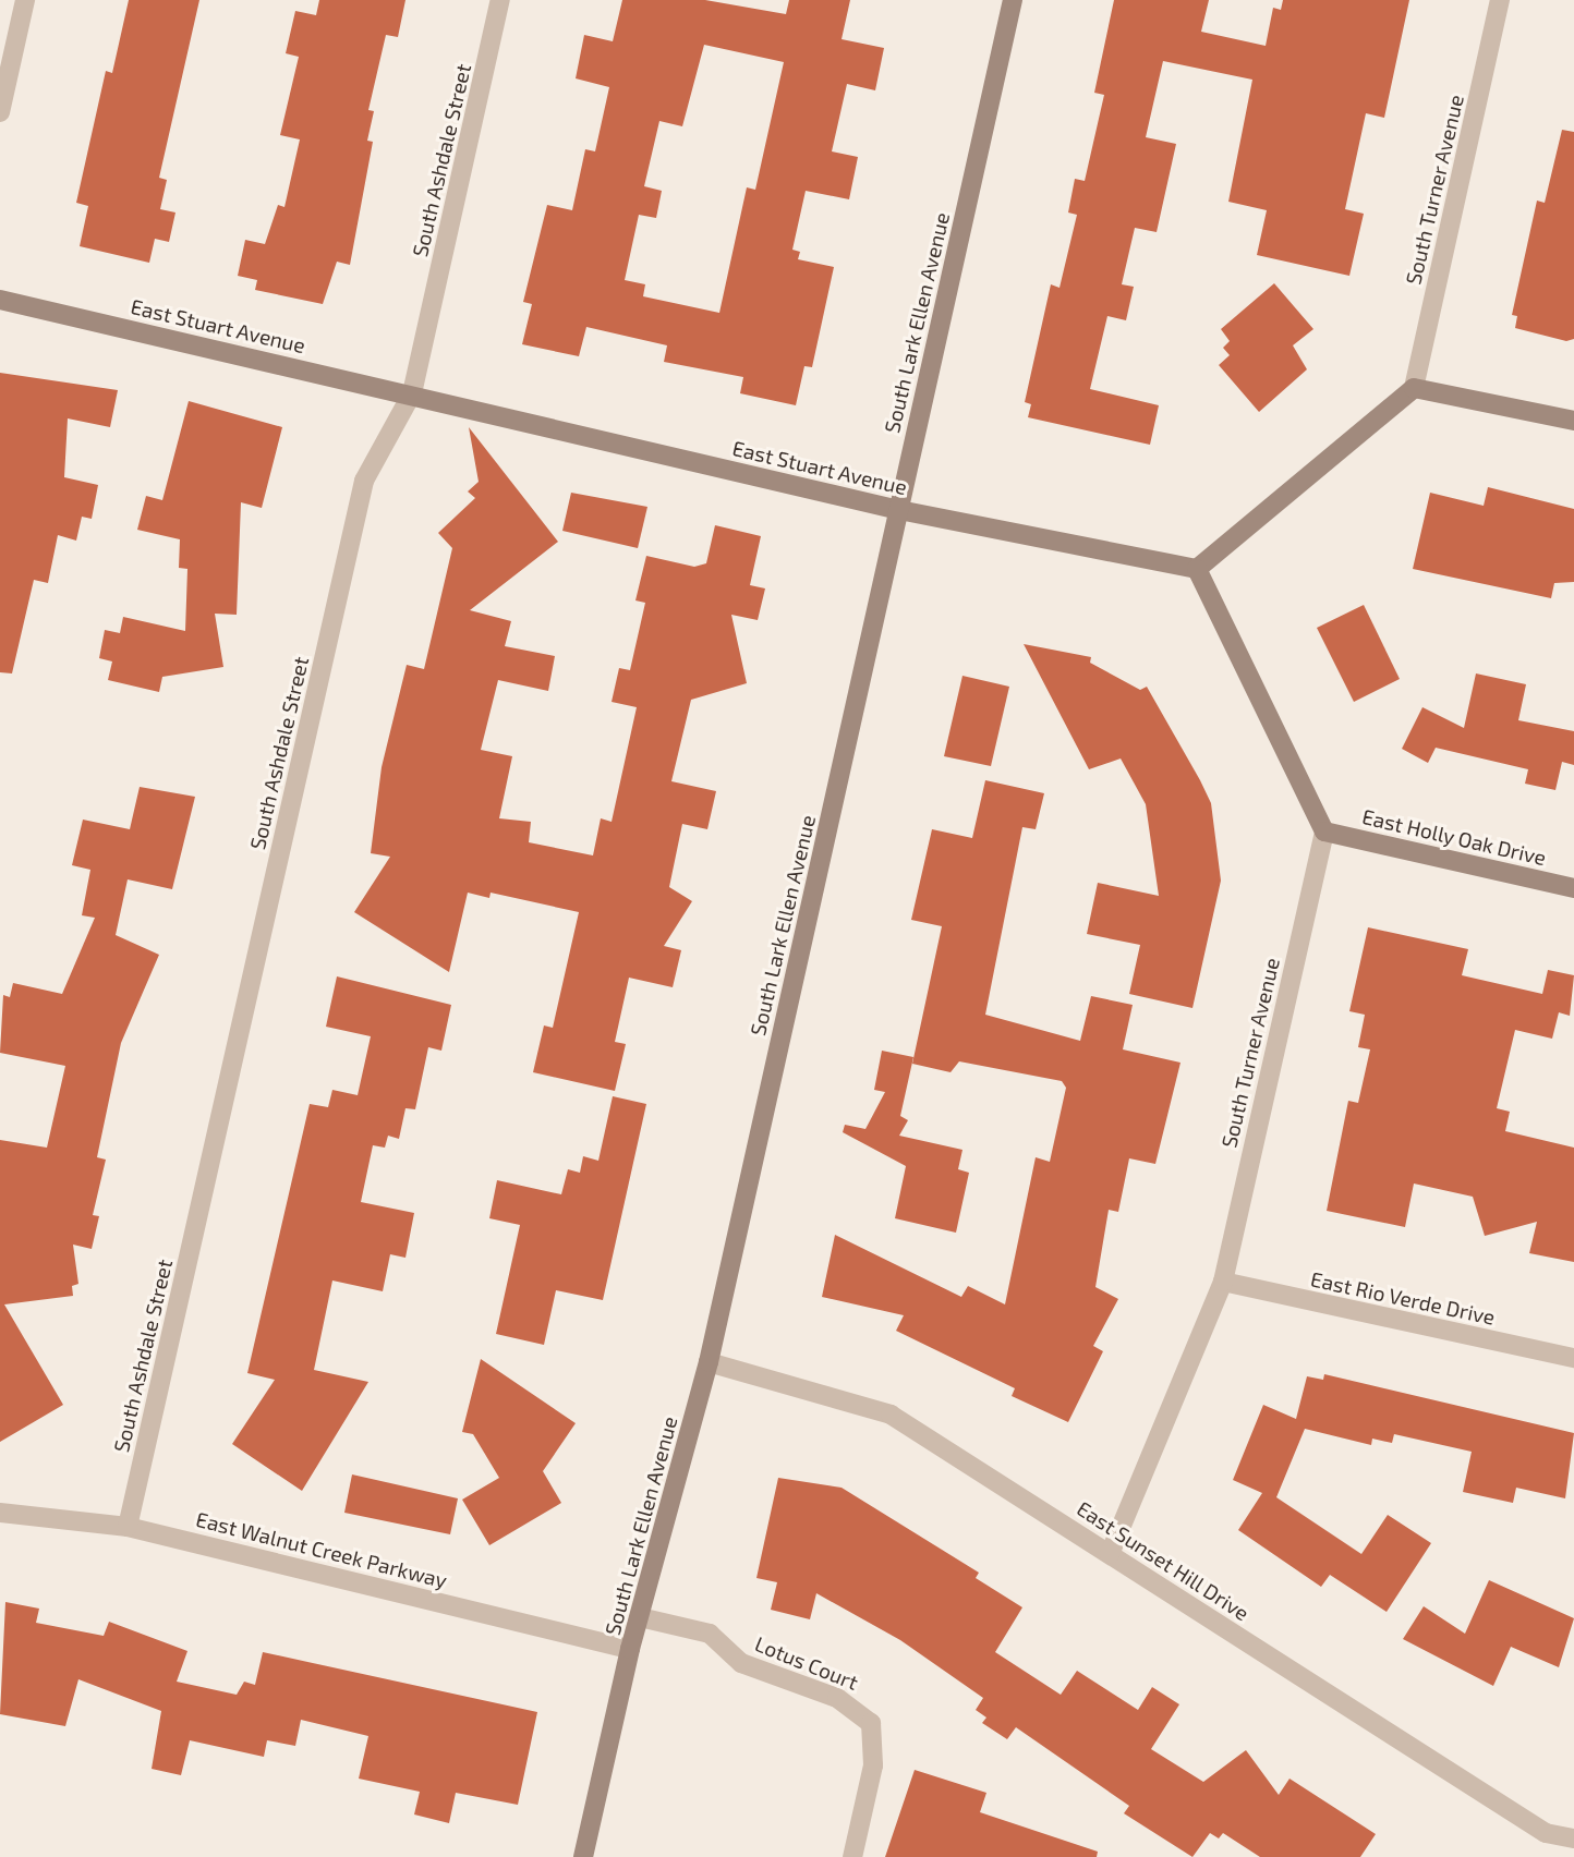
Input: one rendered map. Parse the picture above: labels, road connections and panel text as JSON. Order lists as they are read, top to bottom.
{
  "streets": {
    "street": [
      "South Ashdale Street",
      "South Turner Avenue",
      "South Lark Ellen Avenue",
      "East Stuart Avenue",
      "East Holly Oak Drive",
      "East Rio Verde Drive",
      "East Walnut Creek Parkway",
      "East Sunset Hill Drive",
      "Lotus Court"
    ]
  },
  "crossings": [
    ["South Ashdale Street", "East Stuart Avenue"],
    ["South Ashdale Street", "East Walnut Creek Parkway"],
    ["South Turner Avenue", "East Holly Oak Drive"],
    ["South Turner Avenue", "East Rio Verde Drive"],
    ["South Turner Avenue", "East Sunset Hill Drive"],
    ["South Lark Ellen Avenue", "East Stuart Avenue"],
    ["South Lark Ellen Avenue", "East Walnut Creek Parkway"],
    ["South Lark Ellen Avenue", "East Sunset Hill Drive"],
    ["South Lark Ellen Avenue", "Lotus Court"]
  ]
}
